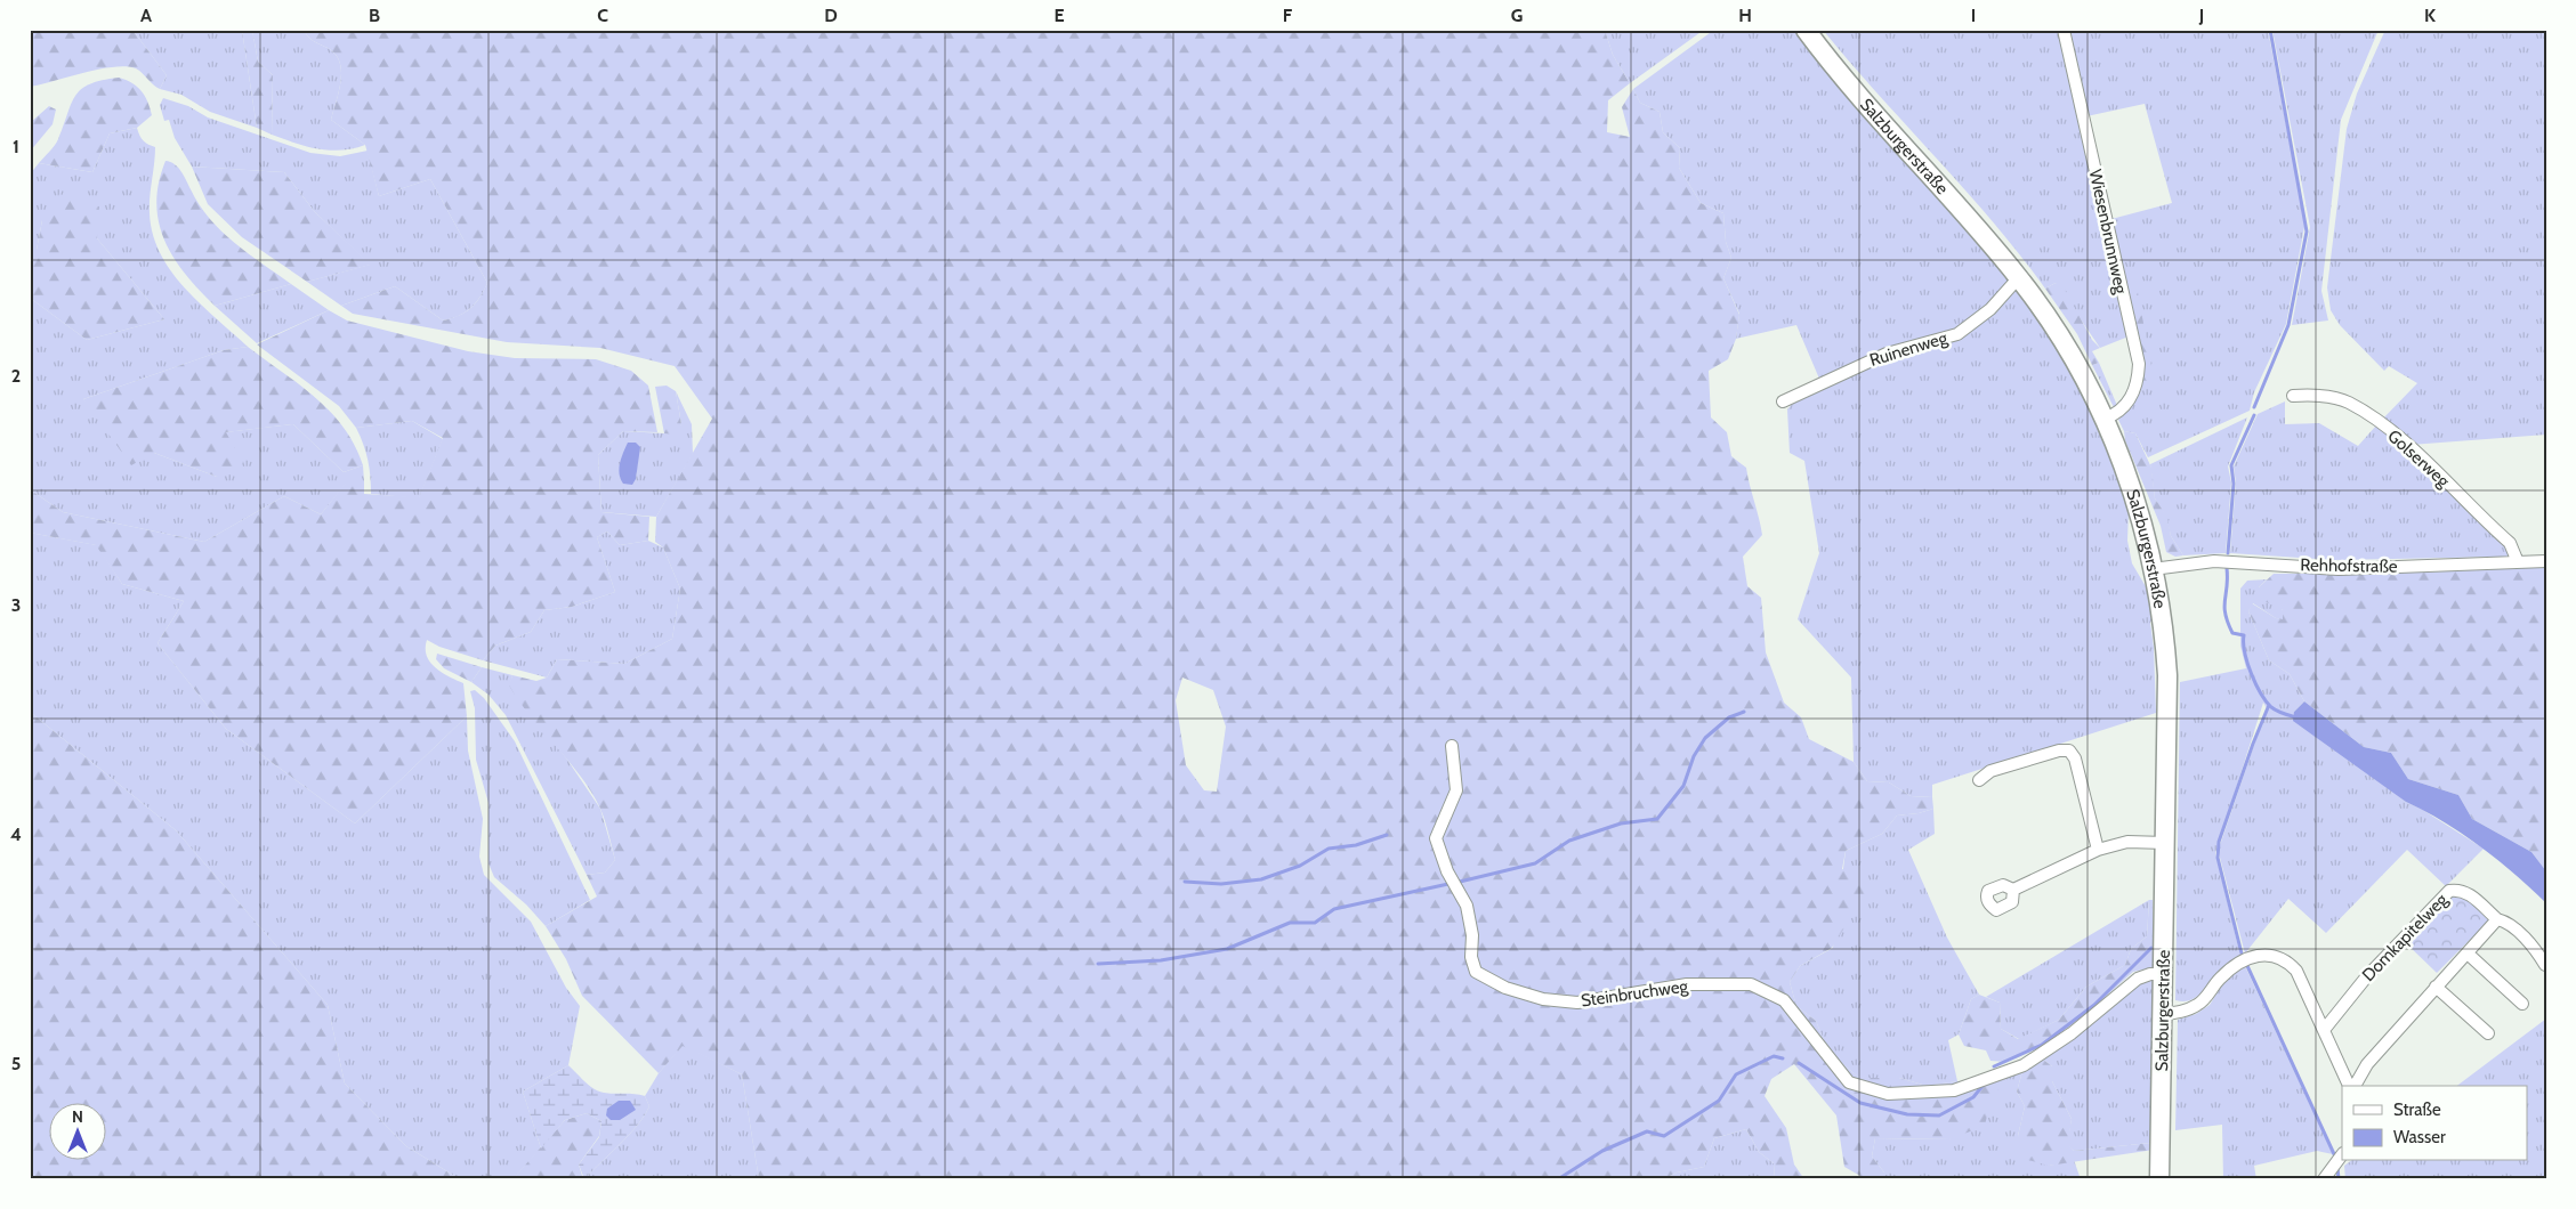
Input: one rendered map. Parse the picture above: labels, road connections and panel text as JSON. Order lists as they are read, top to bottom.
{
  "streets": {
    "main road": ["Salzburgerstraße"],
    "street": [
      "Wiesenbrunnweg",
      "Ruinenweg",
      "Golserweg",
      "Rehhofstraße",
      "Domkapitelweg",
      "Steinbruchweg"
    ]
  },
  "crossings": [
    ["Salzburgerstraße", "Wiesenbrunnweg"],
    ["Salzburgerstraße", "Ruinenweg"],
    ["Salzburgerstraße", "Rehhofstraße"],
    ["Salzburgerstraße", "Steinbruchweg"],
    ["Golserweg", "Rehhofstraße"]
  ],
  "legend": ["Straße", "Wasser"],
  "north": "top",
  "grid": {
    "columns": [
      "A",
      "B",
      "C",
      "D",
      "E",
      "F",
      "G",
      "H",
      "I",
      "J",
      "K"
    ],
    "rows": [
      "1",
      "2",
      "3",
      "4",
      "5"
    ]
  }
}
